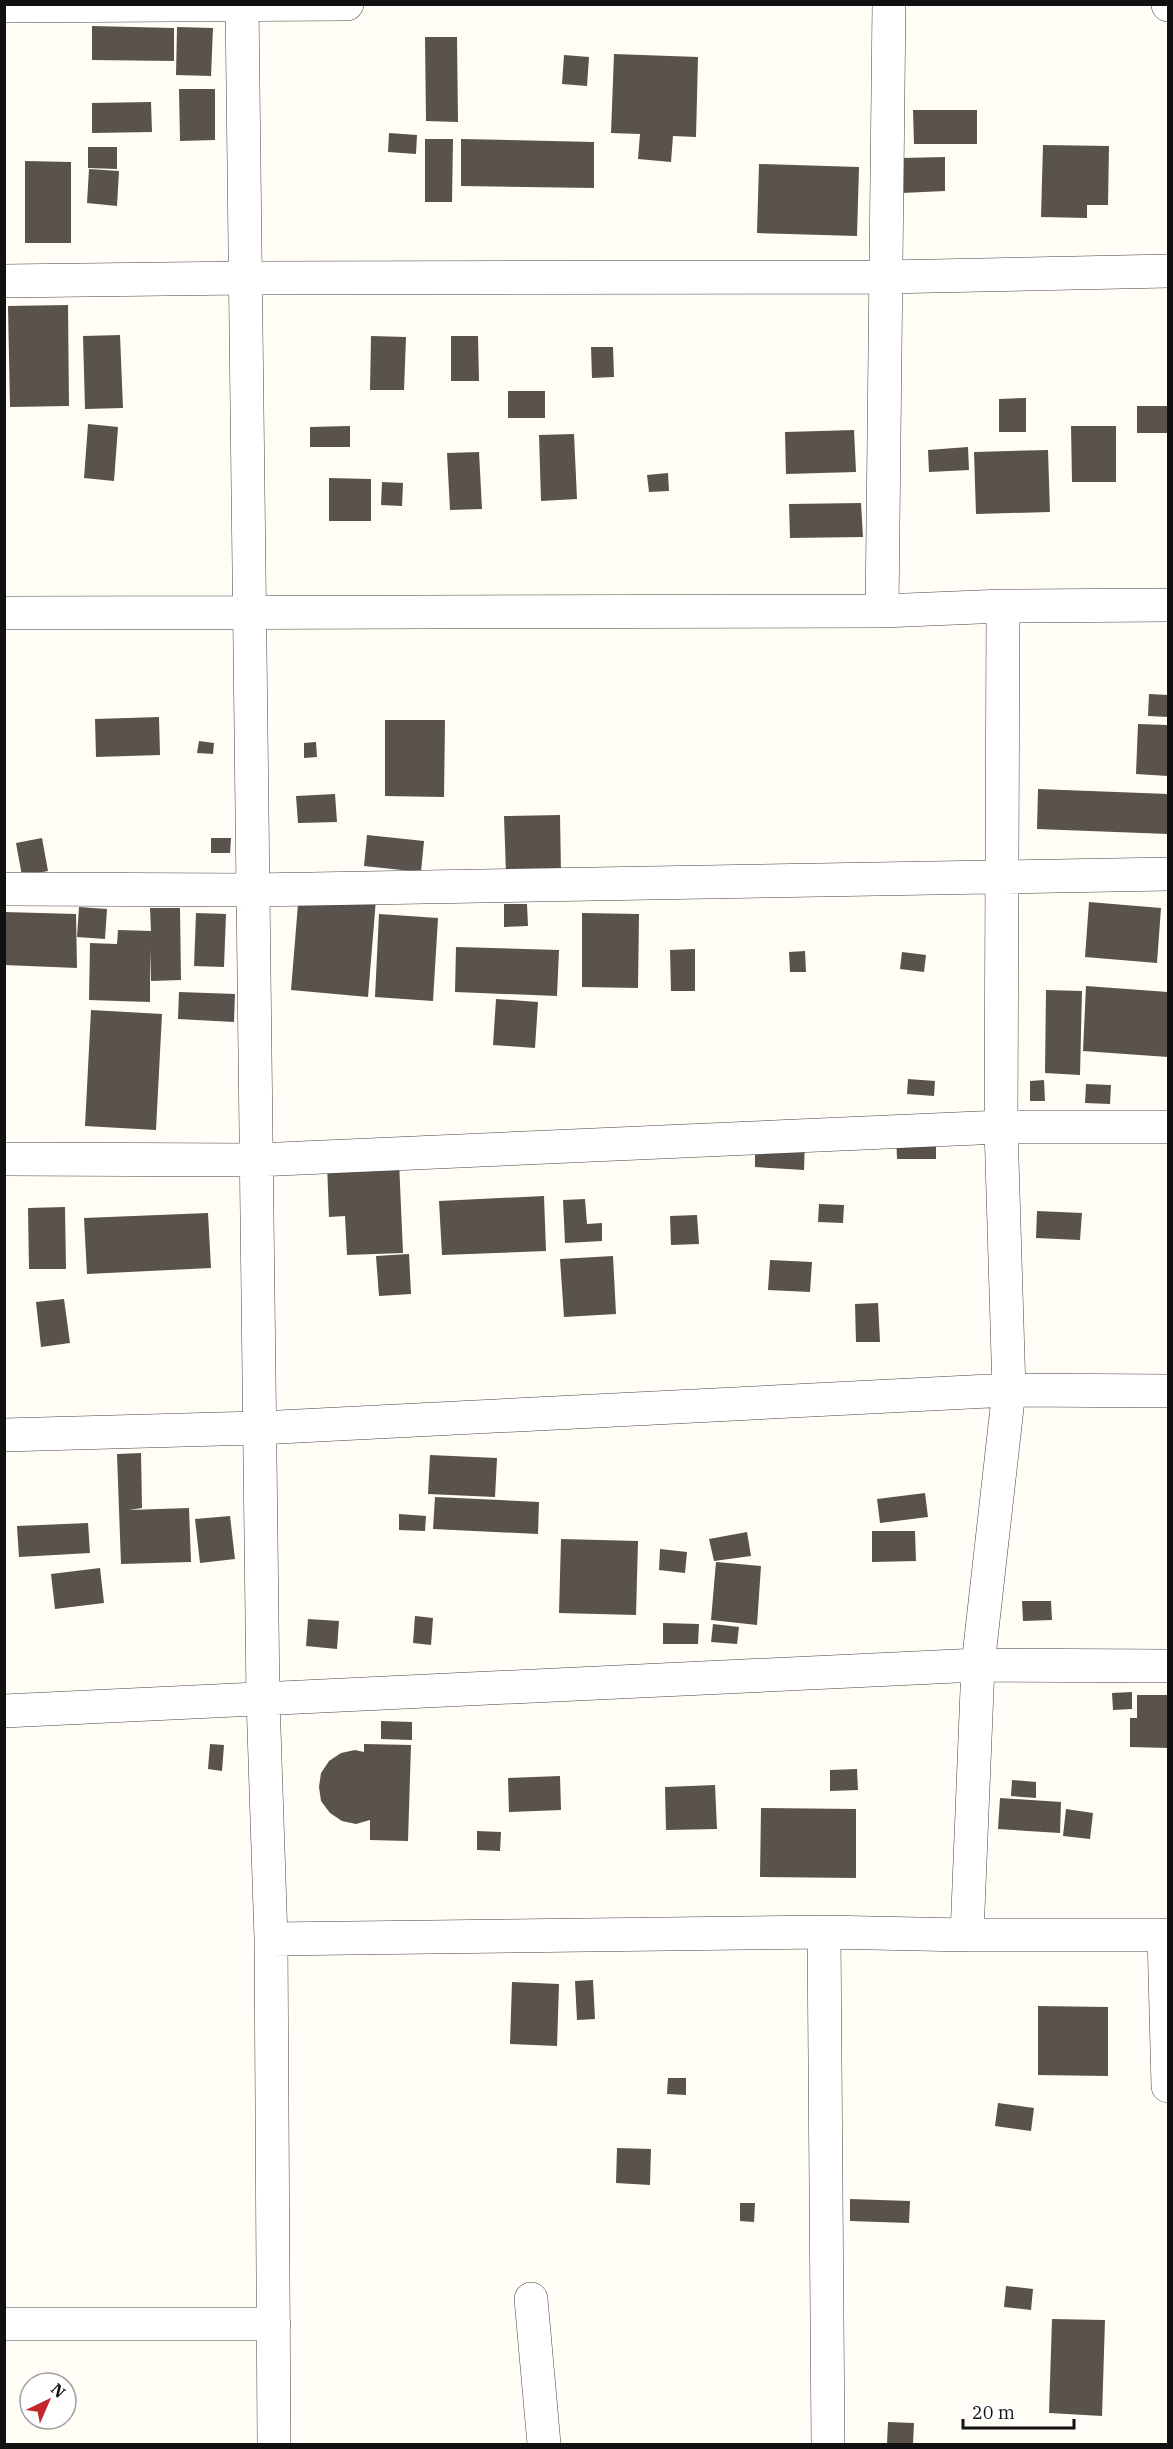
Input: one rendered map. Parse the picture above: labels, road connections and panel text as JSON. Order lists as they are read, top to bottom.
{
  "scale_bar": "20 m",
  "north": "top right"
}
